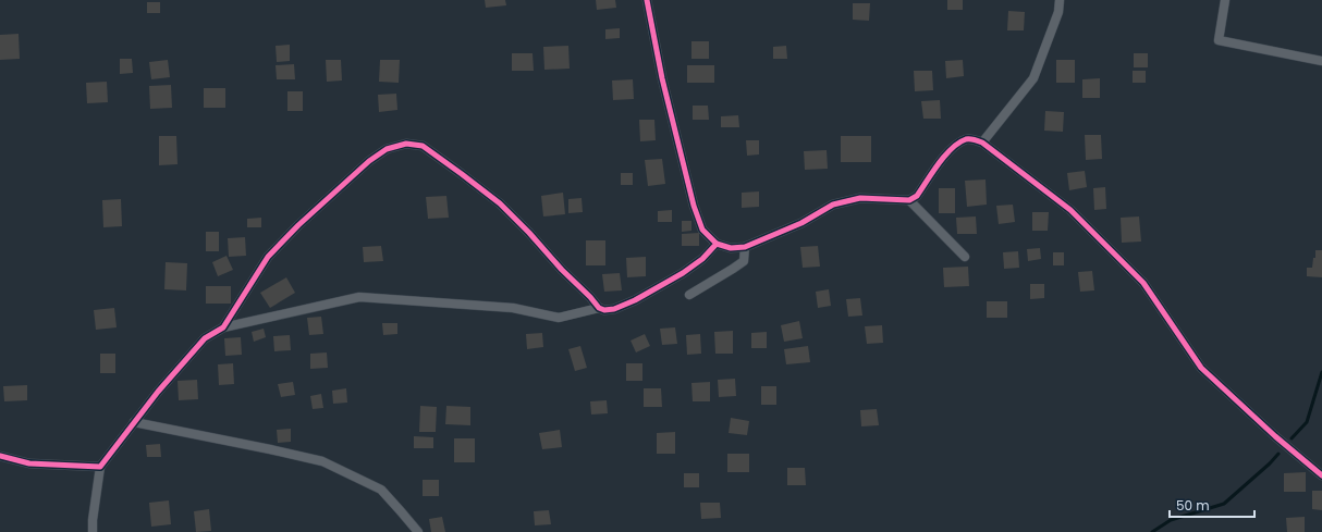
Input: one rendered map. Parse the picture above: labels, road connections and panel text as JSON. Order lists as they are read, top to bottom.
{
  "scale_bar": "50 m"
}
